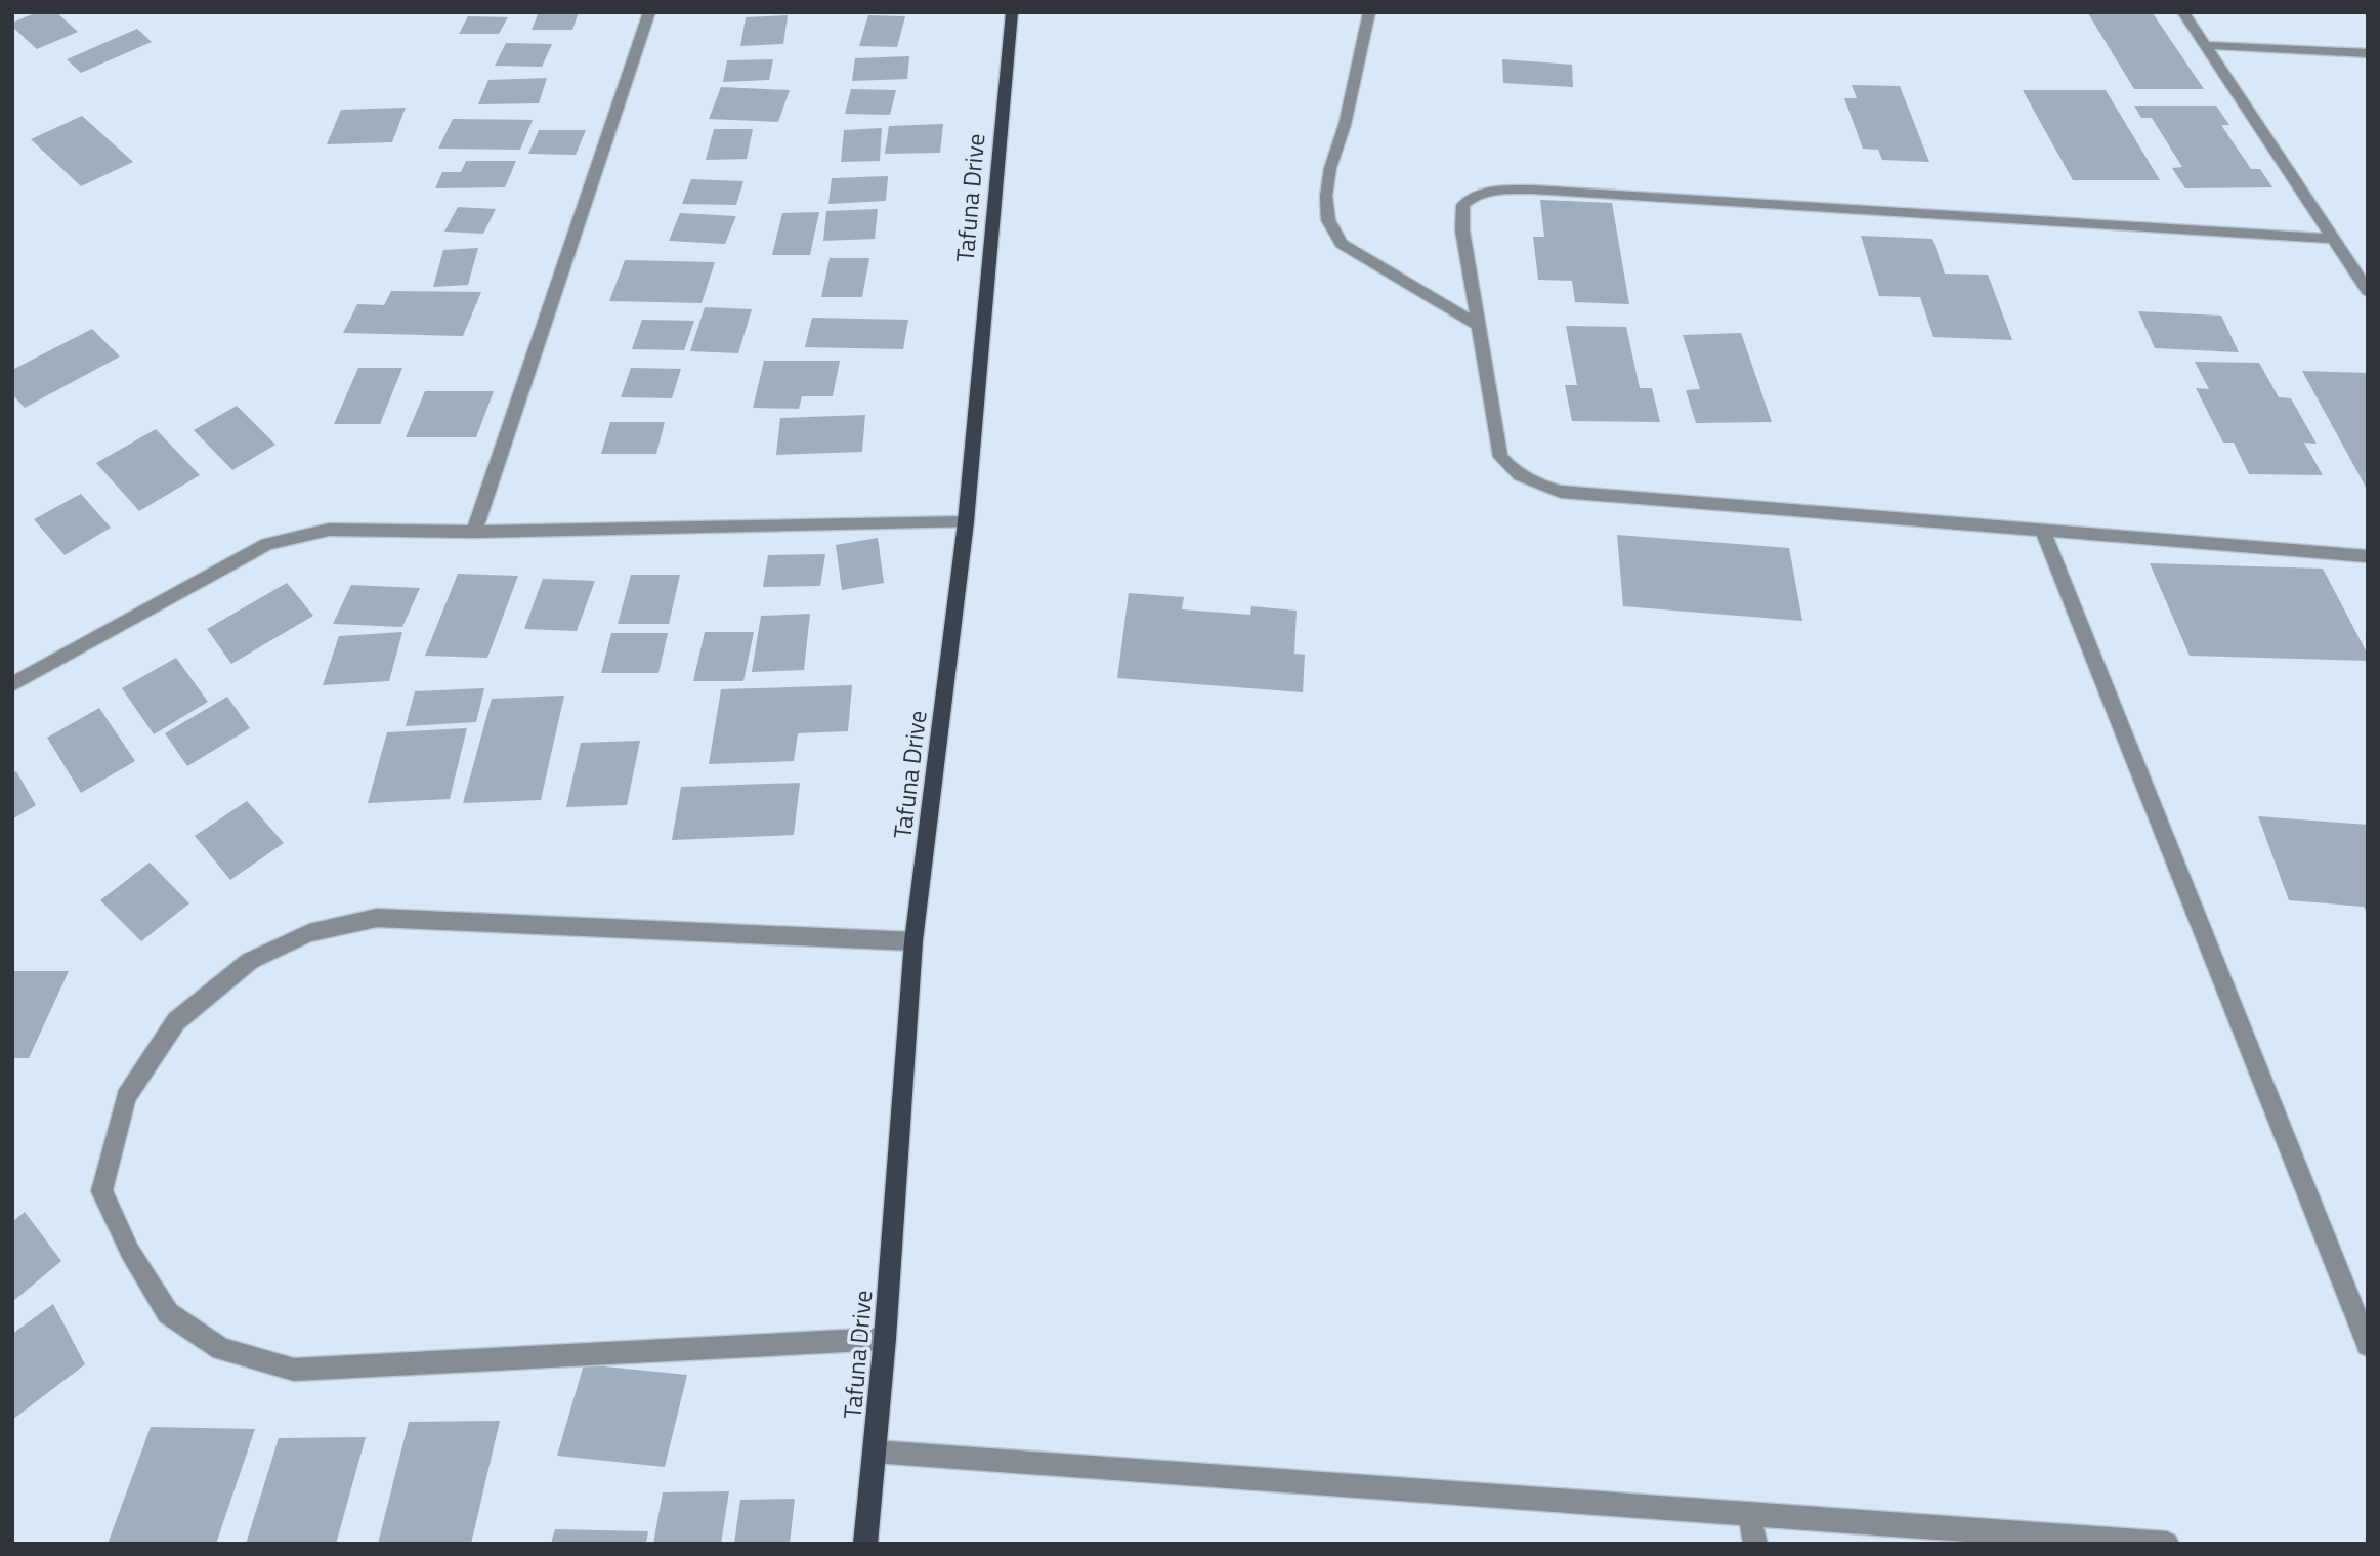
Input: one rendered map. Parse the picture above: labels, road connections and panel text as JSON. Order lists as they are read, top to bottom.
{
  "streets": {
    "main road": ["Tafuna Drive"]
  }
}
